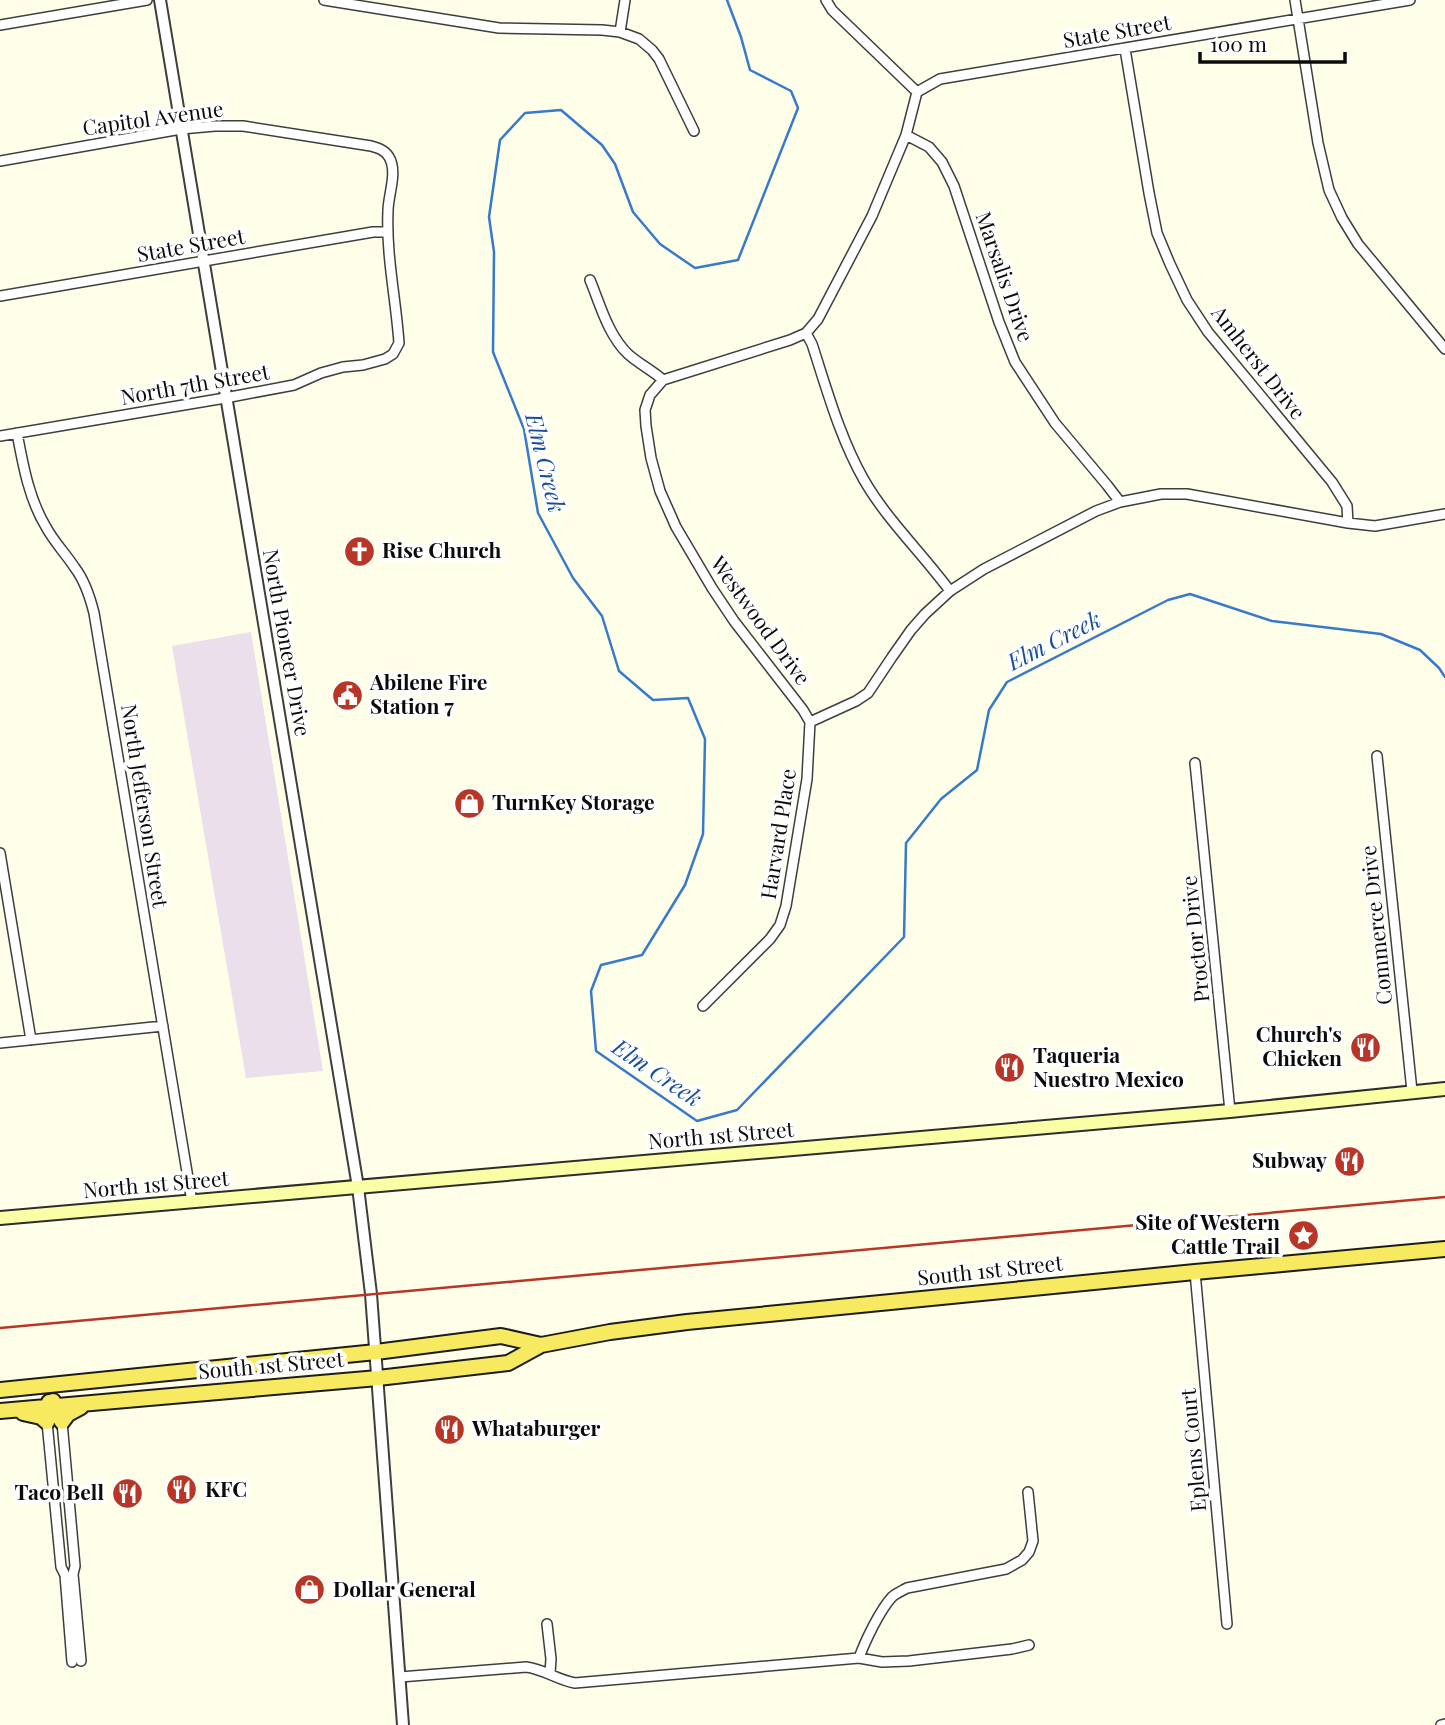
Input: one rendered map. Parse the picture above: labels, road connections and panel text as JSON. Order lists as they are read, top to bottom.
{
  "streets": {
    "main road": ["North 1st Street", "South 1st Street"],
    "street": [
      "State Street",
      "Capitol Avenue",
      "Marsalis Drive",
      "Amherst Drive",
      "North 7th Street",
      "Westwood Drive",
      "North Pioneer Drive",
      "North Jefferson Street",
      "Harvard Place",
      "Commerce Drive",
      "Proctor Drive",
      "Eplens Court"
    ]
  },
  "crossings": [
    ["State Street", "Capitol Avenue"],
    ["State Street", "Amherst Drive"],
    ["State Street", "North 7th Street"],
    ["State Street", "North Pioneer Drive"],
    ["Capitol Avenue", "North 7th Street"],
    ["Capitol Avenue", "North Pioneer Drive"],
    ["North 7th Street", "North Pioneer Drive"],
    ["North 7th Street", "North Jefferson Street"],
    ["Westwood Drive", "Harvard Place"],
    ["North Pioneer Drive", "North 1st Street"],
    ["North Pioneer Drive", "South 1st Street"],
    ["North Jefferson Street", "North 1st Street"],
    ["Commerce Drive", "North 1st Street"],
    ["Proctor Drive", "North 1st Street"],
    ["South 1st Street", "Eplens Court"]
  ],
  "water": ["Elm Creek"],
  "places": {
    "church": ["Rise Church"],
    "public building": ["Abilene Fire Station 7"],
    "shop": ["TurnKey Storage", "Dollar General"],
    "restaurant": [
      "Church's Chicken",
      "Taqueria Nuestro Mexico",
      "Subway",
      "Whataburger",
      "KFC",
      "Taco Bell"
    ],
    "place": ["Site of Western Cattle Trail"]
  },
  "scale_bar": "100 m"
}
